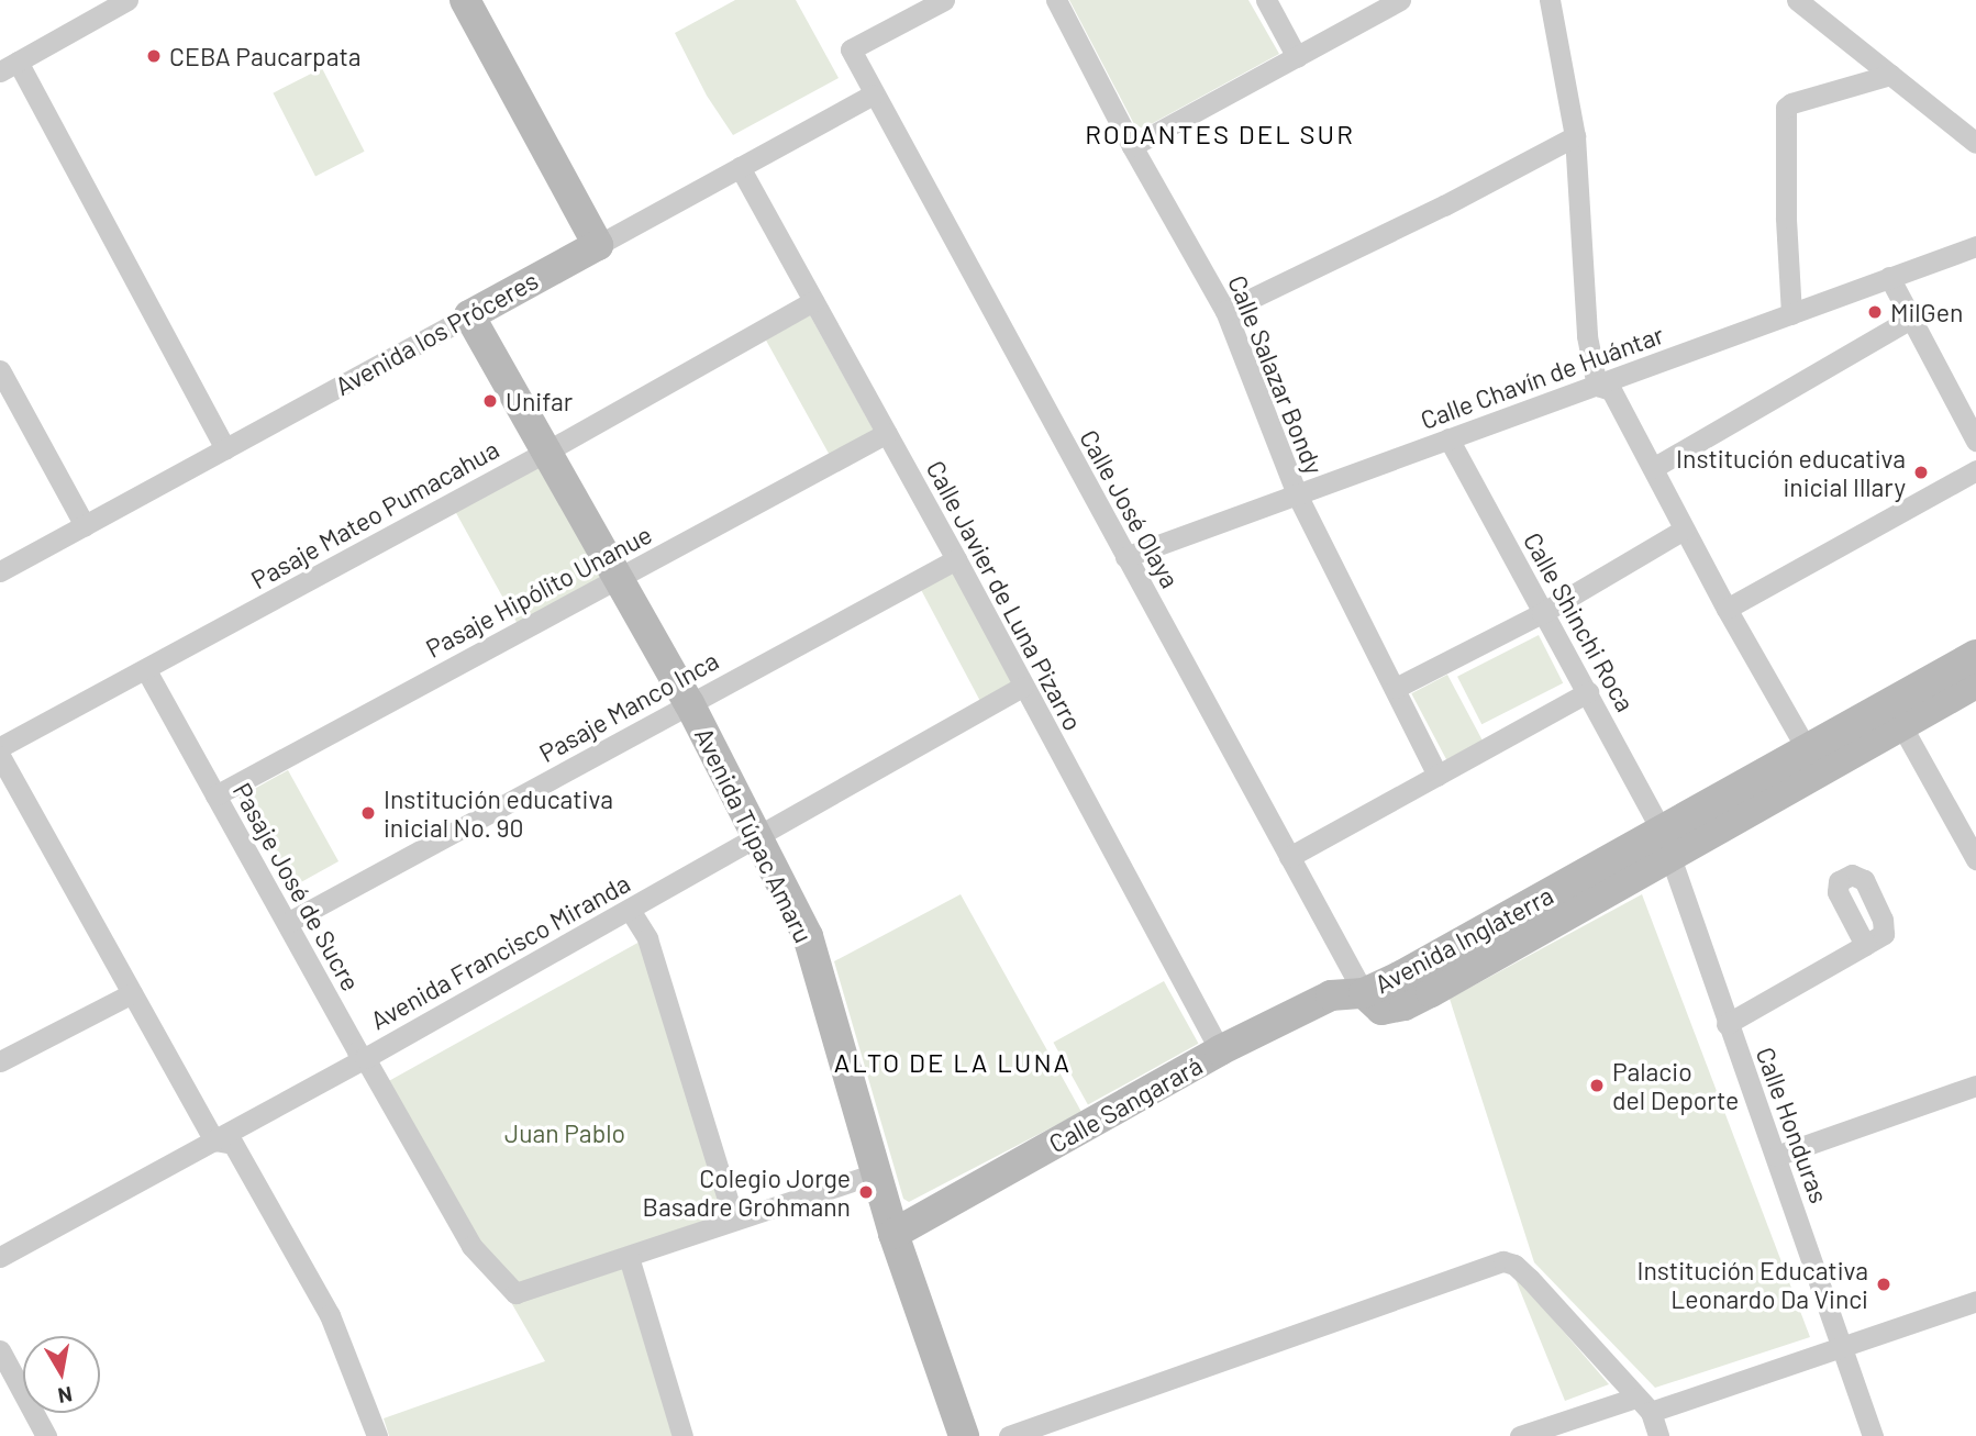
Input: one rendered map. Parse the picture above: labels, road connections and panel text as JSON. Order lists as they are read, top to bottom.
{
  "streets": {
    "street": [
      "Avenida los Próceres",
      "Calle Salazar Bondy",
      "Calle Chavín de Huántar",
      "Calle José Olaya",
      "Pasaje Mateo Pumacahua",
      "Pasaje Hipólito Unanue",
      "Calle Javier de Luna Pizarro",
      "Calle Shinchi Roca",
      "Pasaje Manco Inca",
      "Avenida Túpac Amaru",
      "Pasaje José de Sucre",
      "Avenida Inglaterra",
      "Avenida Francisco Miranda",
      "Calle Sangarará",
      "Calle Honduras"
    ]
  },
  "crossings": [
    ["Avenida los Próceres", "Calle José Olaya"],
    ["Avenida los Próceres", "Calle Javier de Luna Pizarro"],
    ["Avenida los Próceres", "Avenida Túpac Amaru"],
    ["Calle Salazar Bondy", "Calle Chavín de Huántar"],
    ["Calle Chavín de Huántar", "Calle José Olaya"],
    ["Calle Chavín de Huántar", "Calle Shinchi Roca"],
    ["Calle José Olaya", "Avenida Inglaterra"],
    ["Calle José Olaya", "Calle Sangarará"],
    ["Pasaje Mateo Pumacahua", "Calle Javier de Luna Pizarro"],
    ["Pasaje Mateo Pumacahua", "Avenida Túpac Amaru"],
    ["Pasaje Mateo Pumacahua", "Pasaje José de Sucre"],
    ["Pasaje Hipólito Unanue", "Calle Javier de Luna Pizarro"],
    ["Pasaje Hipólito Unanue", "Avenida Túpac Amaru"],
    ["Pasaje Hipólito Unanue", "Pasaje José de Sucre"],
    ["Calle Javier de Luna Pizarro", "Pasaje Manco Inca"],
    ["Calle Javier de Luna Pizarro", "Avenida Francisco Miranda"],
    ["Calle Javier de Luna Pizarro", "Calle Sangarará"],
    ["Calle Shinchi Roca", "Avenida Inglaterra"],
    ["Calle Shinchi Roca", "Calle Honduras"],
    ["Pasaje Manco Inca", "Avenida Túpac Amaru"],
    ["Pasaje Manco Inca", "Pasaje José de Sucre"],
    ["Avenida Túpac Amaru", "Avenida Francisco Miranda"],
    ["Avenida Túpac Amaru", "Calle Sangarará"],
    ["Pasaje José de Sucre", "Avenida Francisco Miranda"],
    ["Avenida Inglaterra", "Calle Sangarará"],
    ["Avenida Inglaterra", "Calle Honduras"]
  ],
  "districts": ["RODANTES DEL SUR", "ALTO DE LA LUNA"],
  "parks": ["Juan Pablo"],
  "places": [
    "CEBA Paucarpata",
    "MilGen",
    "Unifar",
    "Institución educativa inicial Illary",
    "Institución educativa inicial No. 90",
    "Palacio del Deporte",
    "Colegio Jorge Basadre Grohmann",
    "Institución Educativa Leonardo Da Vinci"
  ],
  "north": "bottom"
}
